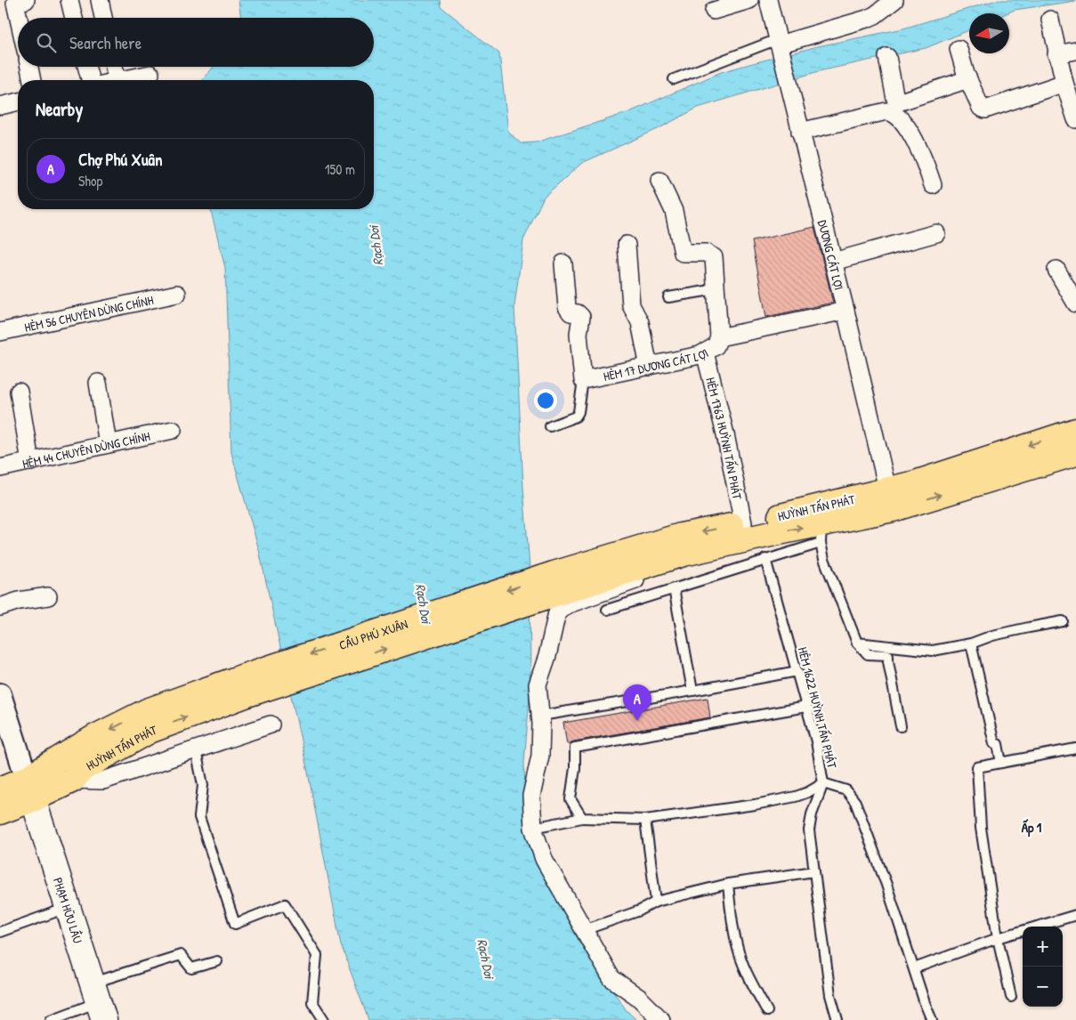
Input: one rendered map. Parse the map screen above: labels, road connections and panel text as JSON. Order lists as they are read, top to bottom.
{
  "streets": {
    "main road": ["HUỲNH TẤN PHÁT", "CẦU PHÚ XUÂN", "PHẠM HỮU LẦU"],
    "street": [
      "DƯƠNG CÁT LỢI",
      "HẺM 56 CHUYÊN DÙNG CHÍNH",
      "HẺM 17 DƯƠNG CÁT LỢI",
      "HẺM 1763 HUỲNH TẤN PHÁT",
      "HẺM 44 CHUYÊN DÙNG CHÍNH"
    ],
    "lane": ["HẺM 1622 HUỲNH TẤN PHÁT"]
  },
  "crossings": [
    ["DƯƠNG CÁT LỢI", "HẺM 17 DƯƠNG CÁT LỢI"],
    ["DƯƠNG CÁT LỢI", "HUỲNH TẤN PHÁT"],
    ["HẺM 17 DƯƠNG CÁT LỢI", "HẺM 1763 HUỲNH TẤN PHÁT"],
    ["HẺM 1763 HUỲNH TẤN PHÁT", "HUỲNH TẤN PHÁT"],
    ["HUỲNH TẤN PHÁT", "CẦU PHÚ XUÂN"],
    ["HUỲNH TẤN PHÁT", "HẺM 1622 HUỲNH TẤN PHÁT"],
    ["HUỲNH TẤN PHÁT", "PHẠM HỮU LẦU"]
  ],
  "districts": ["Ấp 1"],
  "water": ["Rạch Dơi"],
  "north": "left",
  "page": {
    "search": "Search here",
    "heading": "Nearby",
    "list": [
      {
        "mark": "A",
        "name": "Chợ Phú Xuân",
        "note": "Shop",
        "value": "150 m"
      }
    ],
    "pins": "A",
    "map_buttons": ["+", "−"]
  }
}
